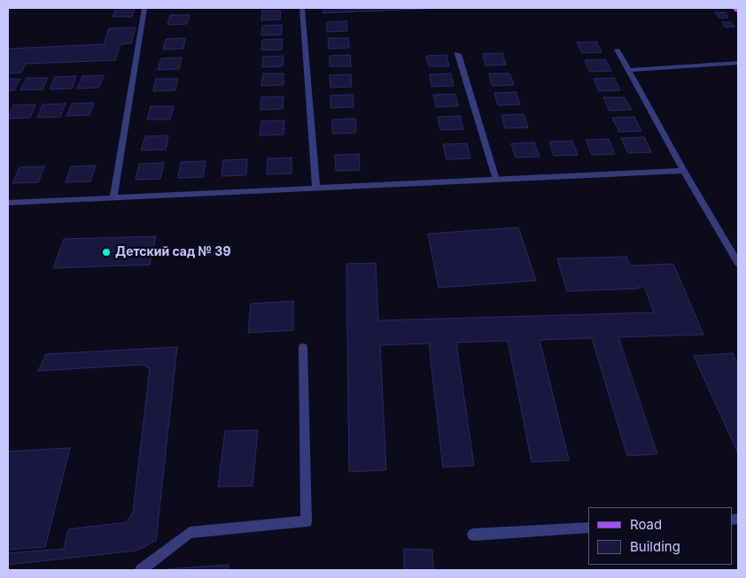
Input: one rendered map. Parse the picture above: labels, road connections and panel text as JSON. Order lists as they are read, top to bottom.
{
  "places": ["Детский сад № 39"],
  "legend": ["Road", "Building"]
}
